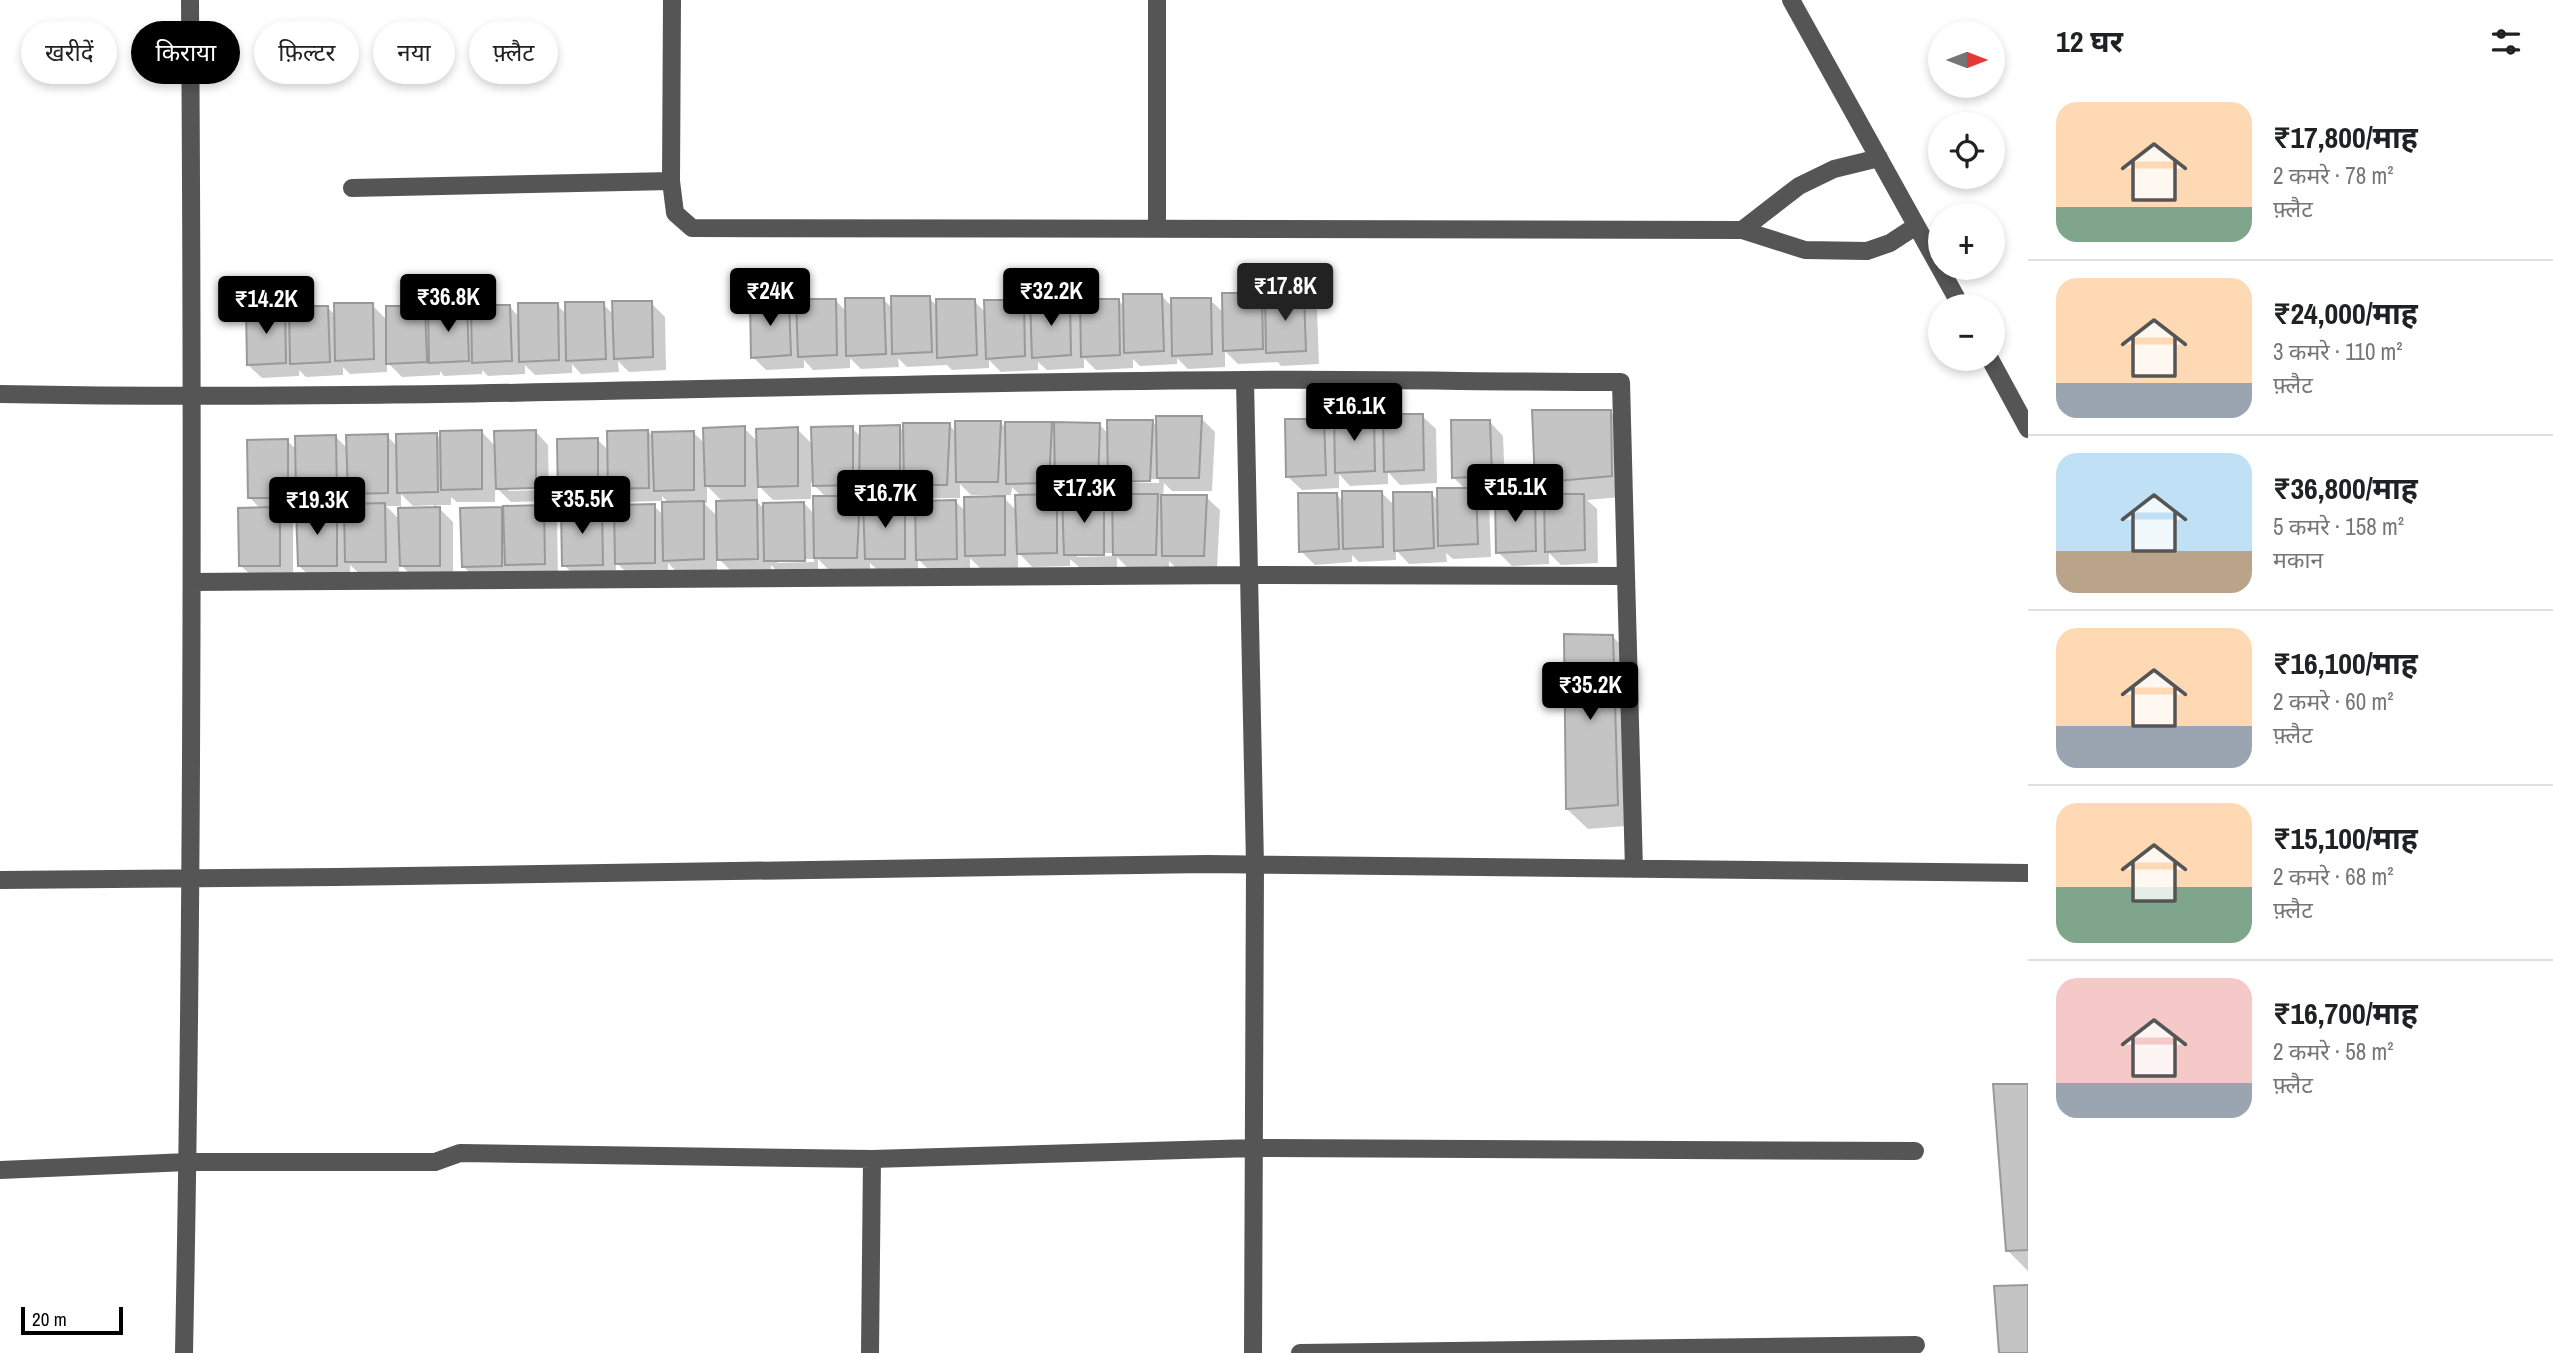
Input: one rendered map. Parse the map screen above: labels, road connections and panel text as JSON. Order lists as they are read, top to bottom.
{
  "scale_bar": "20 m",
  "north": "right",
  "page": {
    "heading": "12 घर",
    "map_buttons": ["+", "−"],
    "chip": [
      "खरीदें",
      "किराया",
      "फ़िल्टर",
      "नया",
      "फ़्लैट"
    ],
    "list": [
      {
        "name": "₹17,800/माह",
        "note": "2 कमरे · 78 m² · फ़्लैट"
      },
      {
        "name": "₹24,000/माह",
        "note": "3 कमरे · 110 m² · फ़्लैट"
      },
      {
        "name": "₹36,800/माह",
        "note": "5 कमरे · 158 m² · मकान"
      },
      {
        "name": "₹16,100/माह",
        "note": "2 कमरे · 60 m² · फ़्लैट"
      },
      {
        "name": "₹15,100/माह",
        "note": "2 कमरे · 68 m² · फ़्लैट"
      },
      {
        "name": "₹16,700/माह",
        "note": "2 कमरे · 58 m² · फ़्लैट"
      }
    ],
    "price": [
      "₹17.8K",
      "₹24K",
      "₹32.2K",
      "₹36.8K",
      "₹14.2K",
      "₹16.1K",
      "₹15.1K",
      "₹17.3K",
      "₹16.7K",
      "₹35.5K",
      "₹19.3K",
      "₹35.2K"
    ],
    "scale": "20 m"
  }
}
